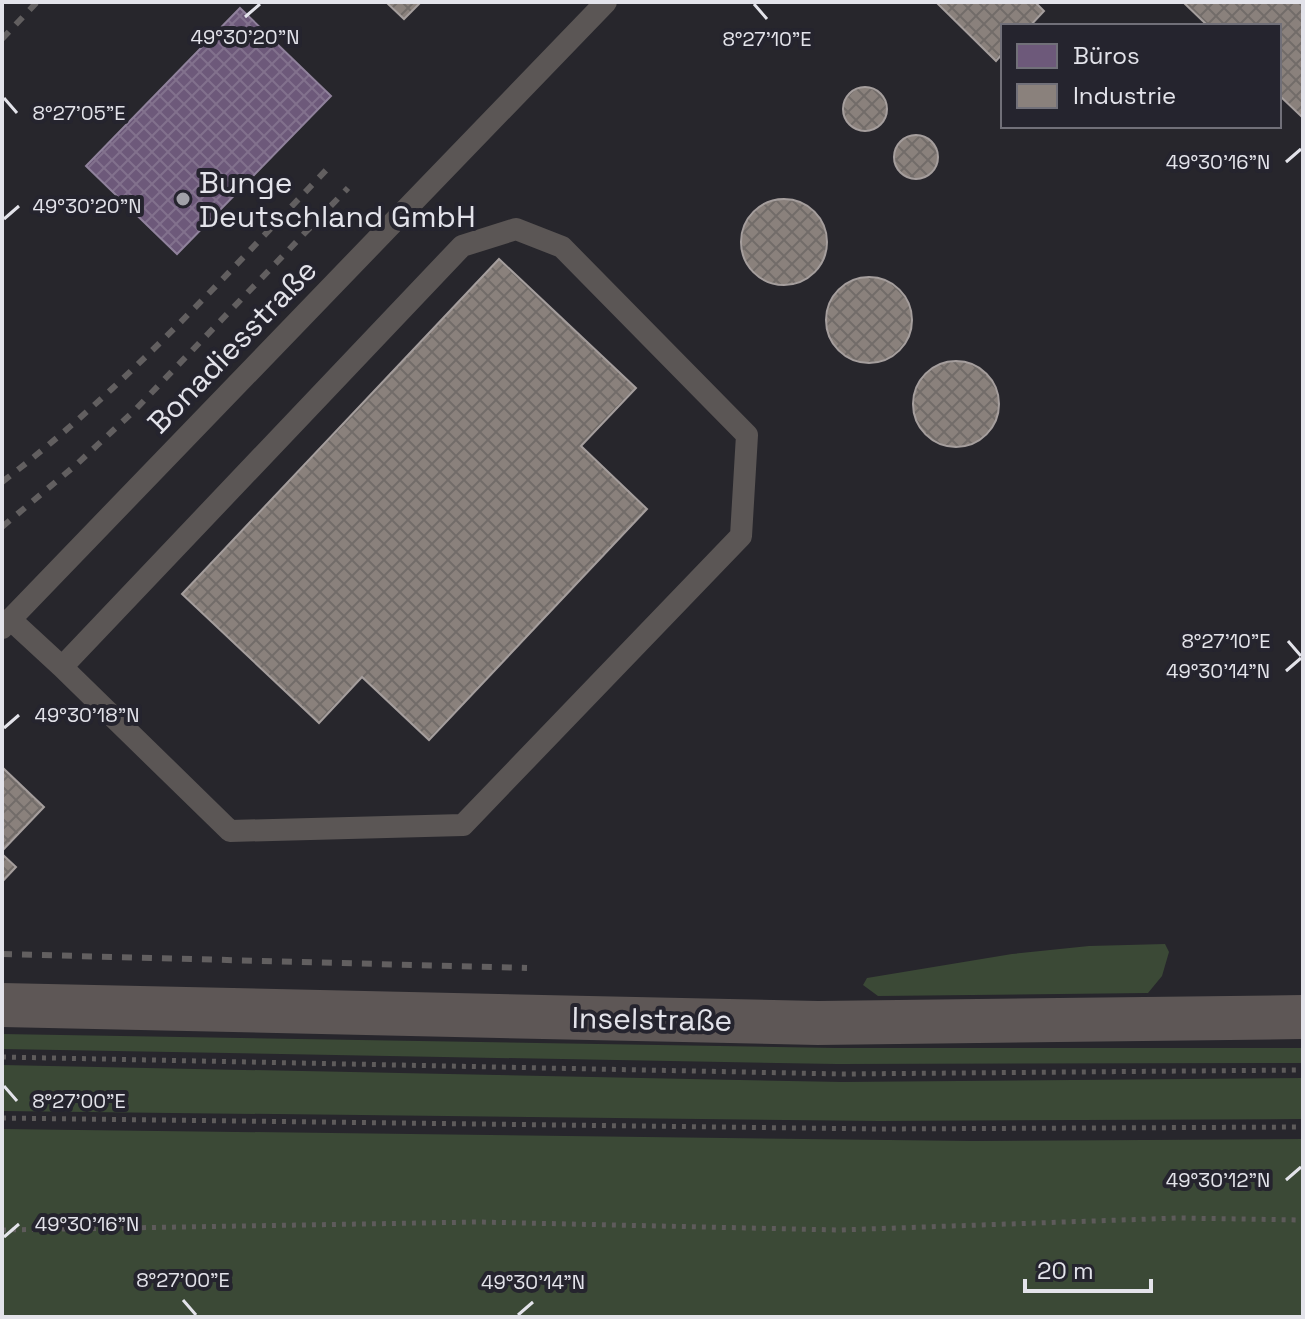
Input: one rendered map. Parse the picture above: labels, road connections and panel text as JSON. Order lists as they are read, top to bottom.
{
  "streets": {
    "street": ["Inselstraße"],
    "lane": ["Bonadiesstraße"]
  },
  "places": ["Bunge Deutschland GmbH"],
  "legend": ["Büros", "Industrie"],
  "scale_bar": "20 m",
  "coordinates": [
    "49°30'20\"N",
    "8°27'10\"E",
    "8°27'05\"E",
    "49°30'16\"N",
    "49°30'14\"N",
    "49°30'18\"N",
    "8°27'00\"E",
    "49°30'12\"N"
  ]
}
